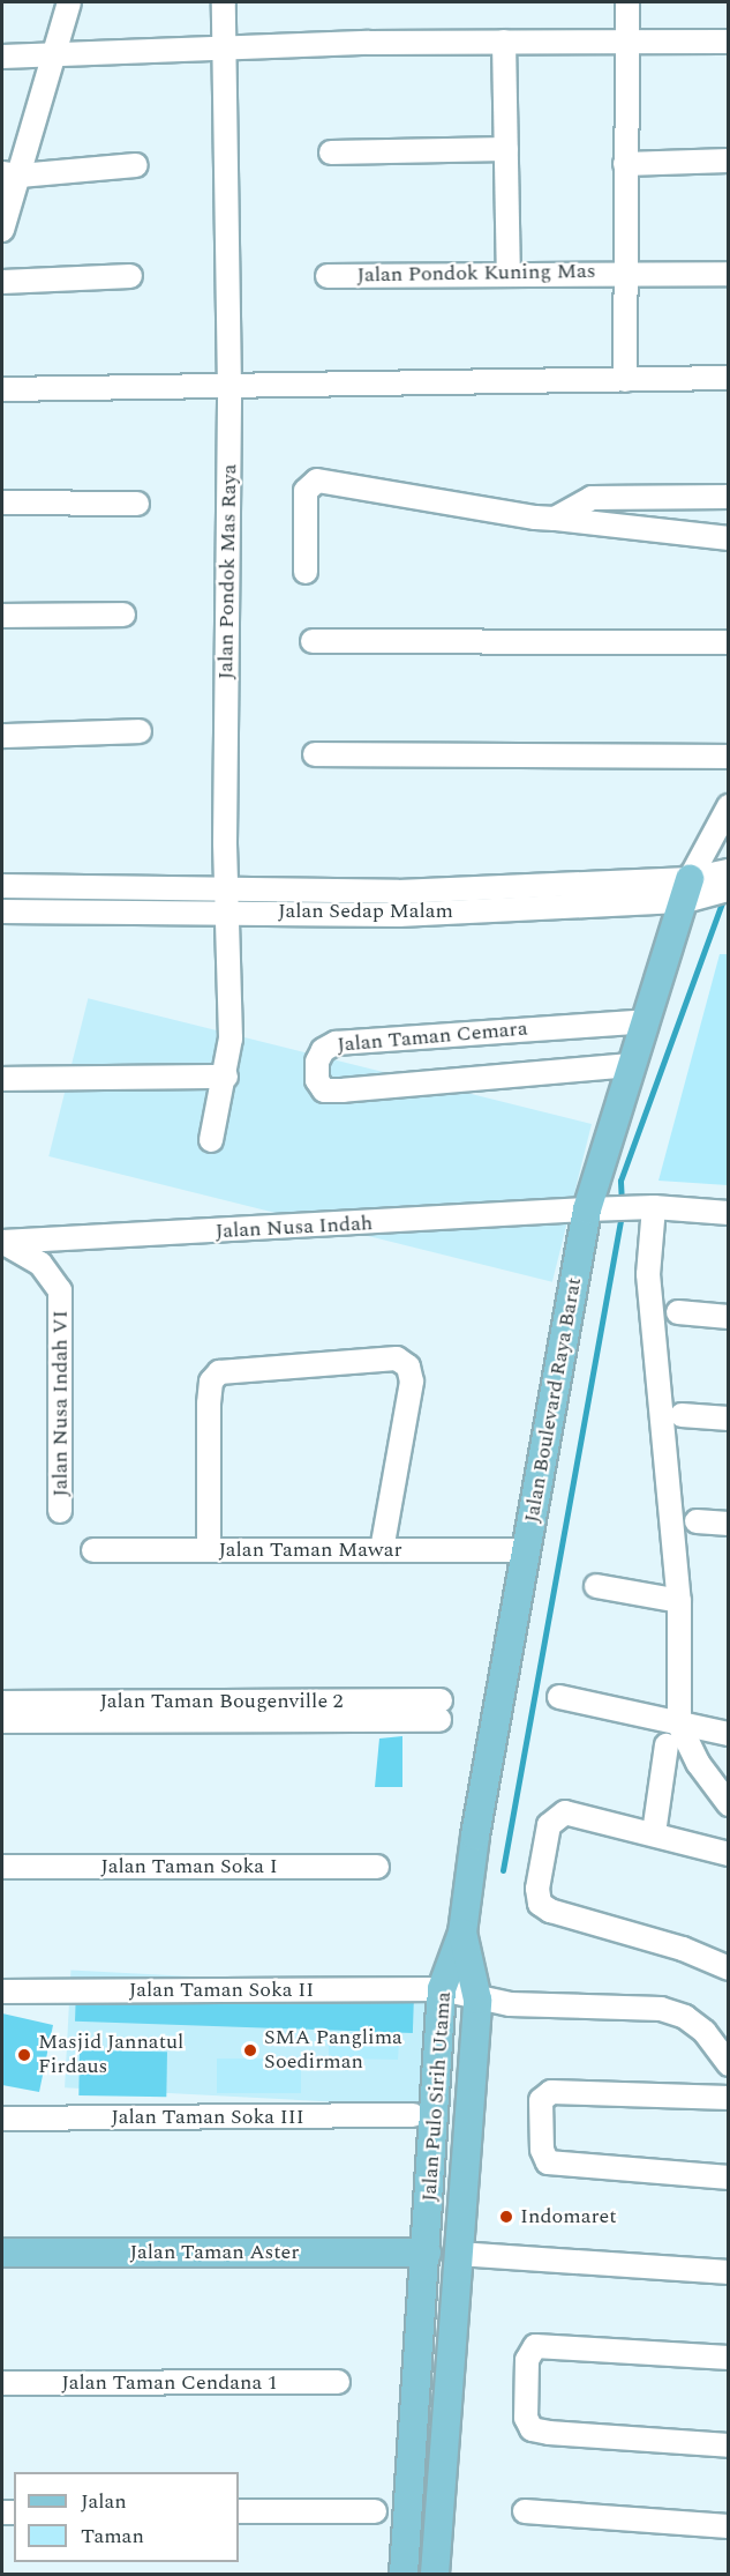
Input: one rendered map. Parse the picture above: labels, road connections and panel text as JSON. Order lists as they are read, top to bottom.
{
  "streets": {
    "main road": ["Jalan Boulevard Raya Barat", "Jalan Pulo Sirih Utama", "Jalan Taman Aster"],
    "street": [
      "Jalan Pondok Kuning Mas",
      "Jalan Pondok Mas Raya",
      "Jalan Sedap Malam",
      "Jalan Taman Cemara",
      "Jalan Nusa Indah",
      "Jalan Nusa Indah VI",
      "Jalan Taman Mawar",
      "Jalan Taman Bougenville 2",
      "Jalan Taman Soka I",
      "Jalan Taman Soka II",
      "Jalan Taman Soka III",
      "Jalan Taman Cendana 1"
    ]
  },
  "crossings": [
    ["Jalan Pondok Mas Raya", "Jalan Sedap Malam"],
    ["Jalan Sedap Malam", "Jalan Boulevard Raya Barat"],
    ["Jalan Taman Cemara", "Jalan Boulevard Raya Barat"],
    ["Jalan Nusa Indah", "Jalan Boulevard Raya Barat"],
    ["Jalan Nusa Indah", "Jalan Nusa Indah VI"],
    ["Jalan Boulevard Raya Barat", "Jalan Taman Mawar"],
    ["Jalan Boulevard Raya Barat", "Jalan Pulo Sirih Utama"],
    ["Jalan Taman Soka II", "Jalan Pulo Sirih Utama"],
    ["Jalan Pulo Sirih Utama", "Jalan Taman Aster"]
  ],
  "places": ["SMA Panglima Soedirman", "Masjid Jannatul Firdaus", "Indomaret"],
  "legend": ["Jalan", "Taman"]
}
